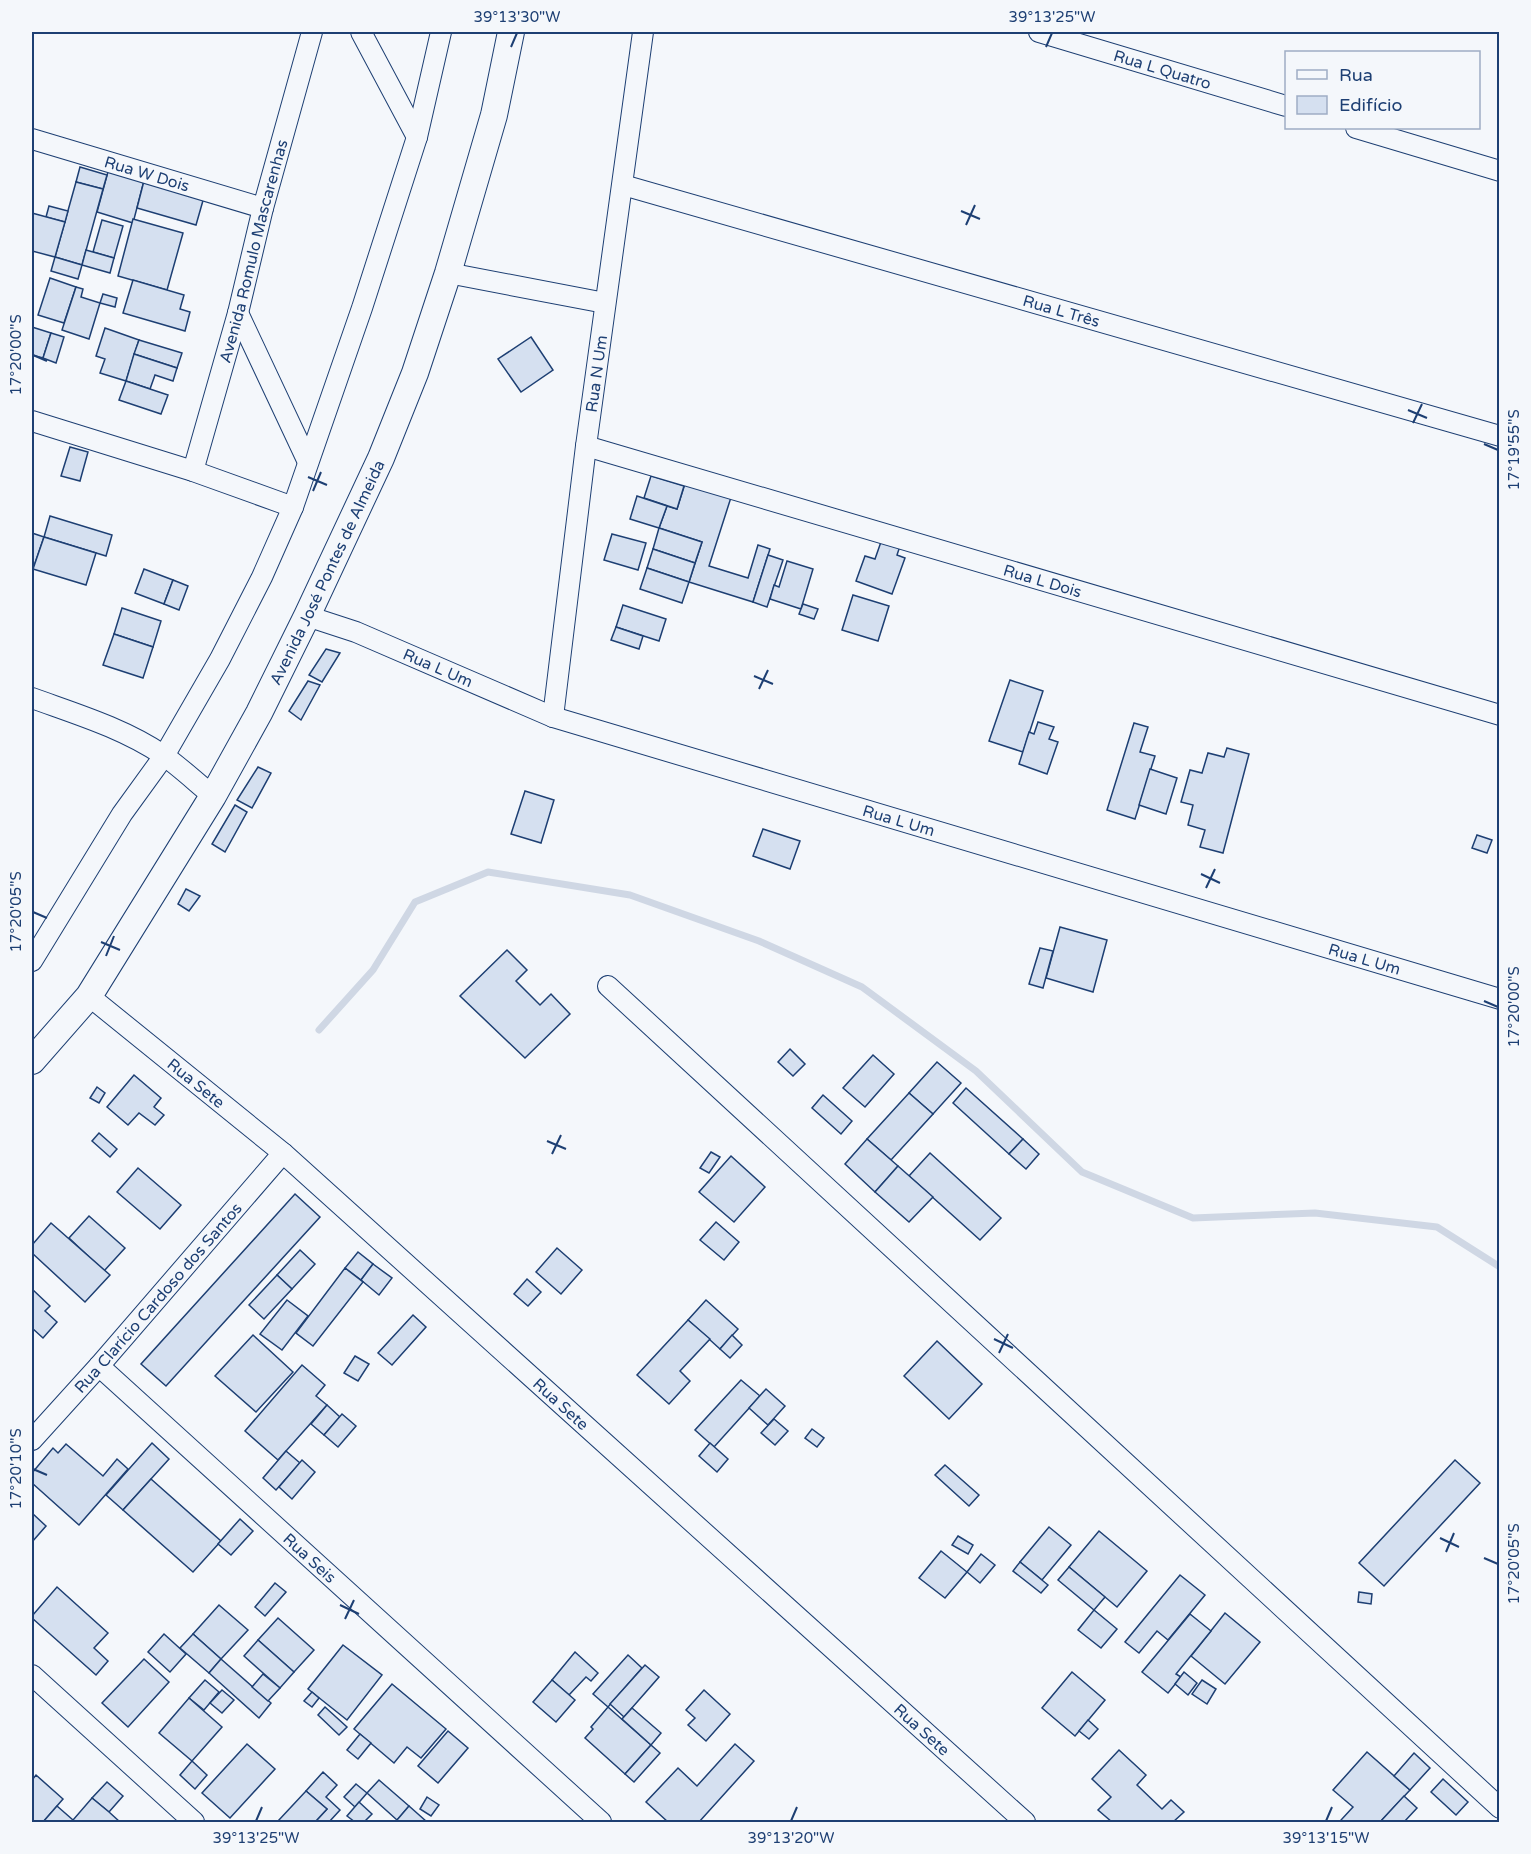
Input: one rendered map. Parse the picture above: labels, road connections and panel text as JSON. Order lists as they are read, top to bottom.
{
  "streets": {
    "street": [
      "Rua L Quatro",
      "Rua W Dois",
      "Avenida Romulo Mascarenhas",
      "Rua L Três",
      "Rua N Um",
      "Avenida José Pontes de Almeida",
      "Rua L Dois",
      "Rua L Um",
      "Rua Sete",
      "Rua Clarício Cardoso dos Santos",
      "Rua Seis"
    ]
  },
  "crossings": [
    ["Rua W Dois", "Avenida Romulo Mascarenhas"],
    ["Rua L Três", "Rua N Um"],
    ["Rua N Um", "Rua L Dois"],
    ["Rua N Um", "Rua L Um"],
    ["Avenida José Pontes de Almeida", "Rua L Um"],
    ["Avenida José Pontes de Almeida", "Rua Sete"],
    ["Rua Sete", "Rua Clarício Cardoso dos Santos"],
    ["Rua Clarício Cardoso dos Santos", "Rua Seis"]
  ],
  "legend": ["Rua", "Edifício"],
  "coordinates": [
    "39°13'30\"W",
    "39°13'25\"W",
    "17°20'00\"S",
    "17°19'55\"S",
    "17°20'05\"S",
    "17°20'10\"S",
    "39°13'20\"W",
    "39°13'15\"W"
  ]
}
